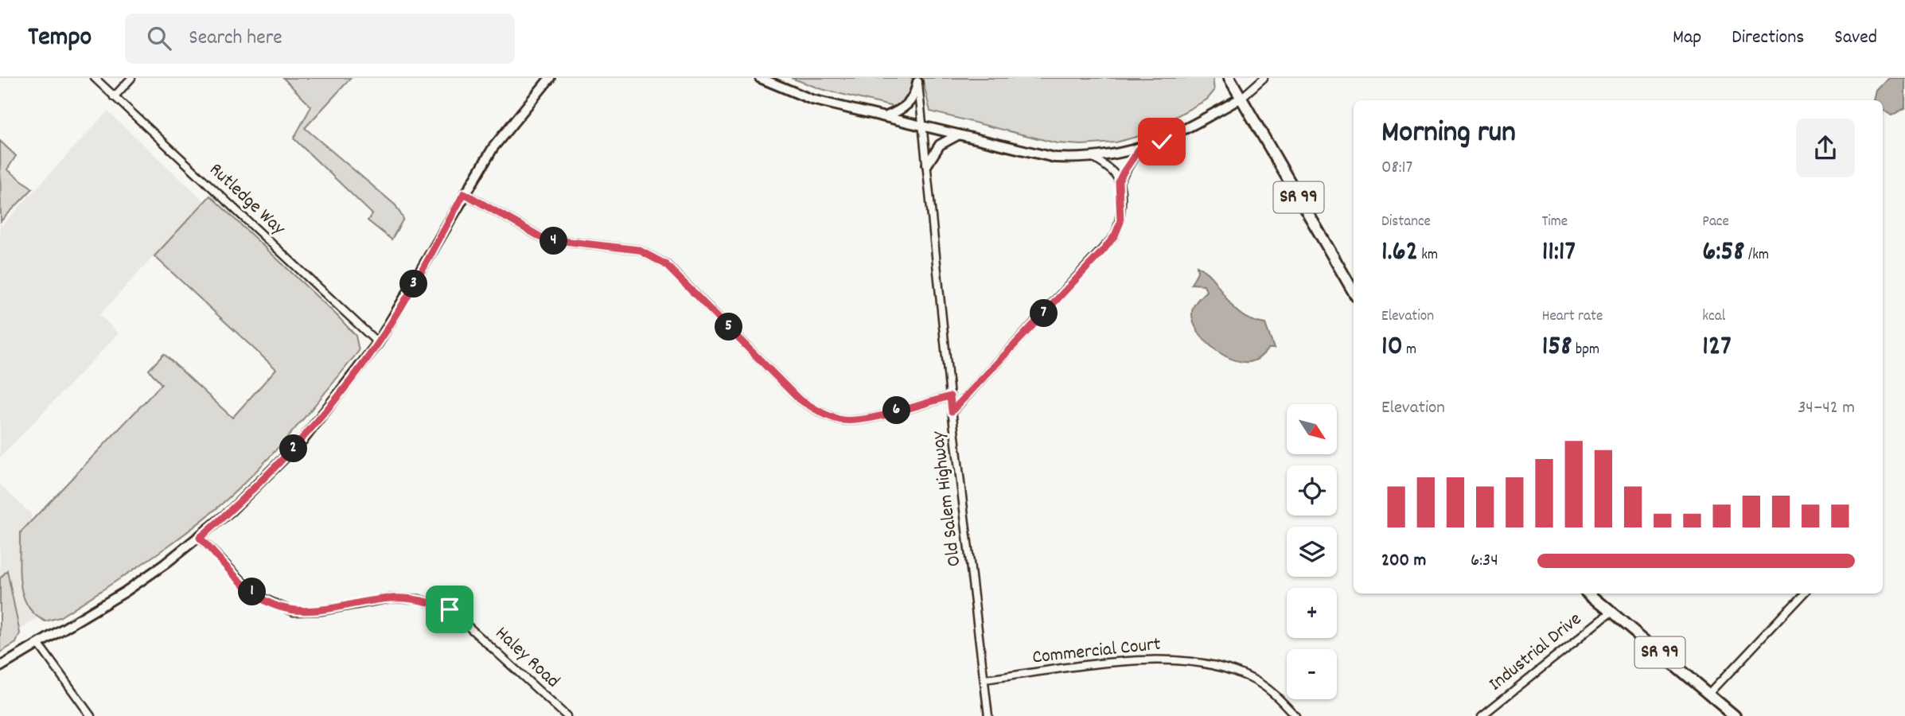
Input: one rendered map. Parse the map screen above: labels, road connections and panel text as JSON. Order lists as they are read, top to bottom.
{
  "streets": {
    "main road": ["SR 99"],
    "street": [
      "Rutledge Way",
      "Old Salem Highway",
      "Commercial Court",
      "Industrial Drive",
      "Haley Road"
    ]
  },
  "crossings": [
    ["SR 99", "Industrial Drive"],
    ["Old Salem Highway", "Commercial Court"]
  ],
  "north": "bottom right",
  "page": {
    "header": "Tempo",
    "search": "Search here",
    "nav": ["Map", "Directions", "Saved"],
    "heading": ["Morning run", "08:17"],
    "stats": [
      ["Distance", "1.62 km"],
      ["Time", "11:17"],
      ["Pace", "6:58 /km"],
      ["Elevation", "10 m"],
      ["Heart rate", "158 bpm"],
      ["kcal", "127"]
    ],
    "pins": [
      "4",
      "3",
      "7",
      "5",
      "6",
      "2",
      "1"
    ],
    "chart": ["Elevation", "34–42 m"],
    "map_buttons": ["+", "−"],
    "list": [
      {
        "name": "200 m",
        "note": "6:34"
      }
    ]
  }
}
